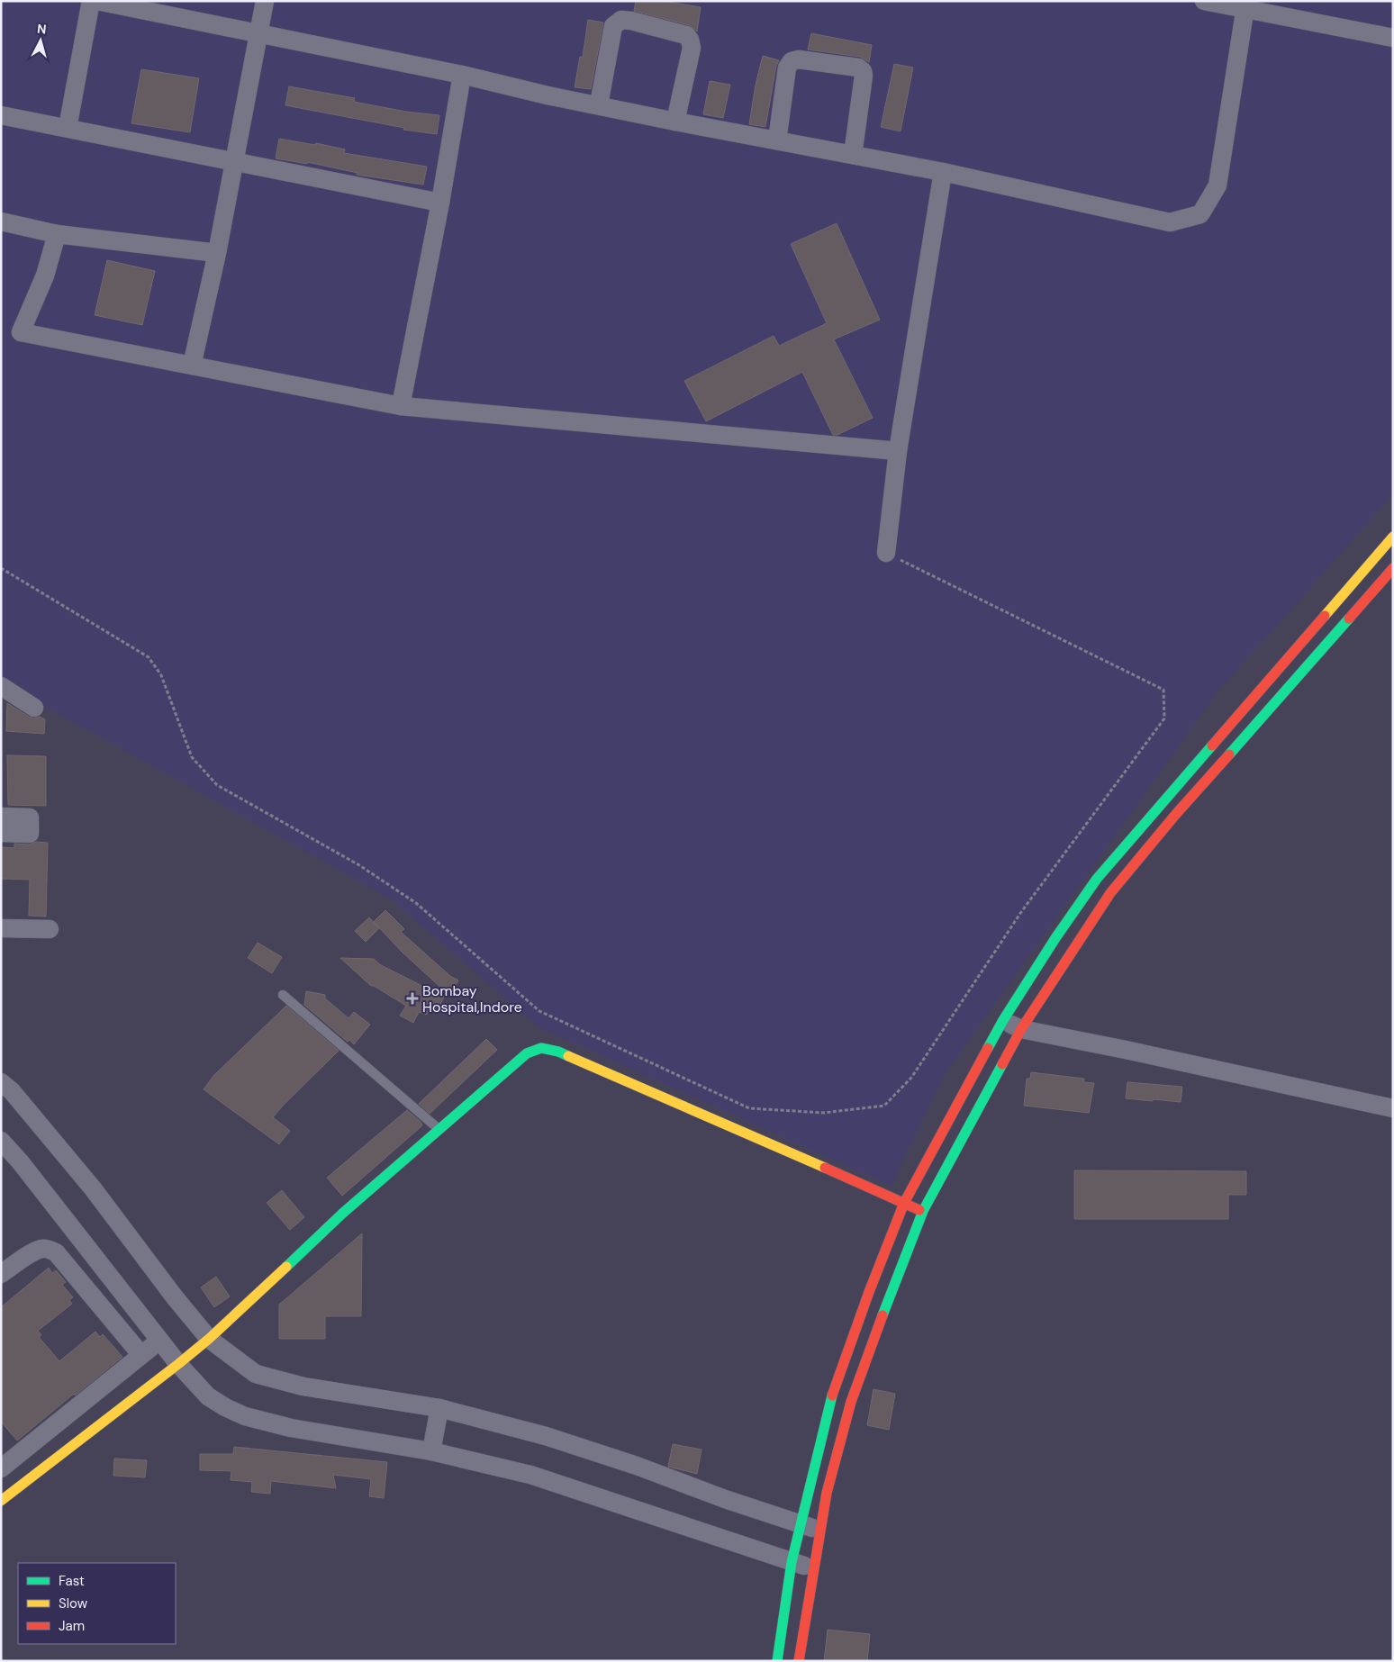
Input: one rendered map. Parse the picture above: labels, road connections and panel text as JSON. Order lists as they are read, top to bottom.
{
  "places": {
    "health": ["Bombay Hospital,Indore"]
  },
  "legend": ["Fast", "Slow", "Jam"],
  "north": "top"
}
